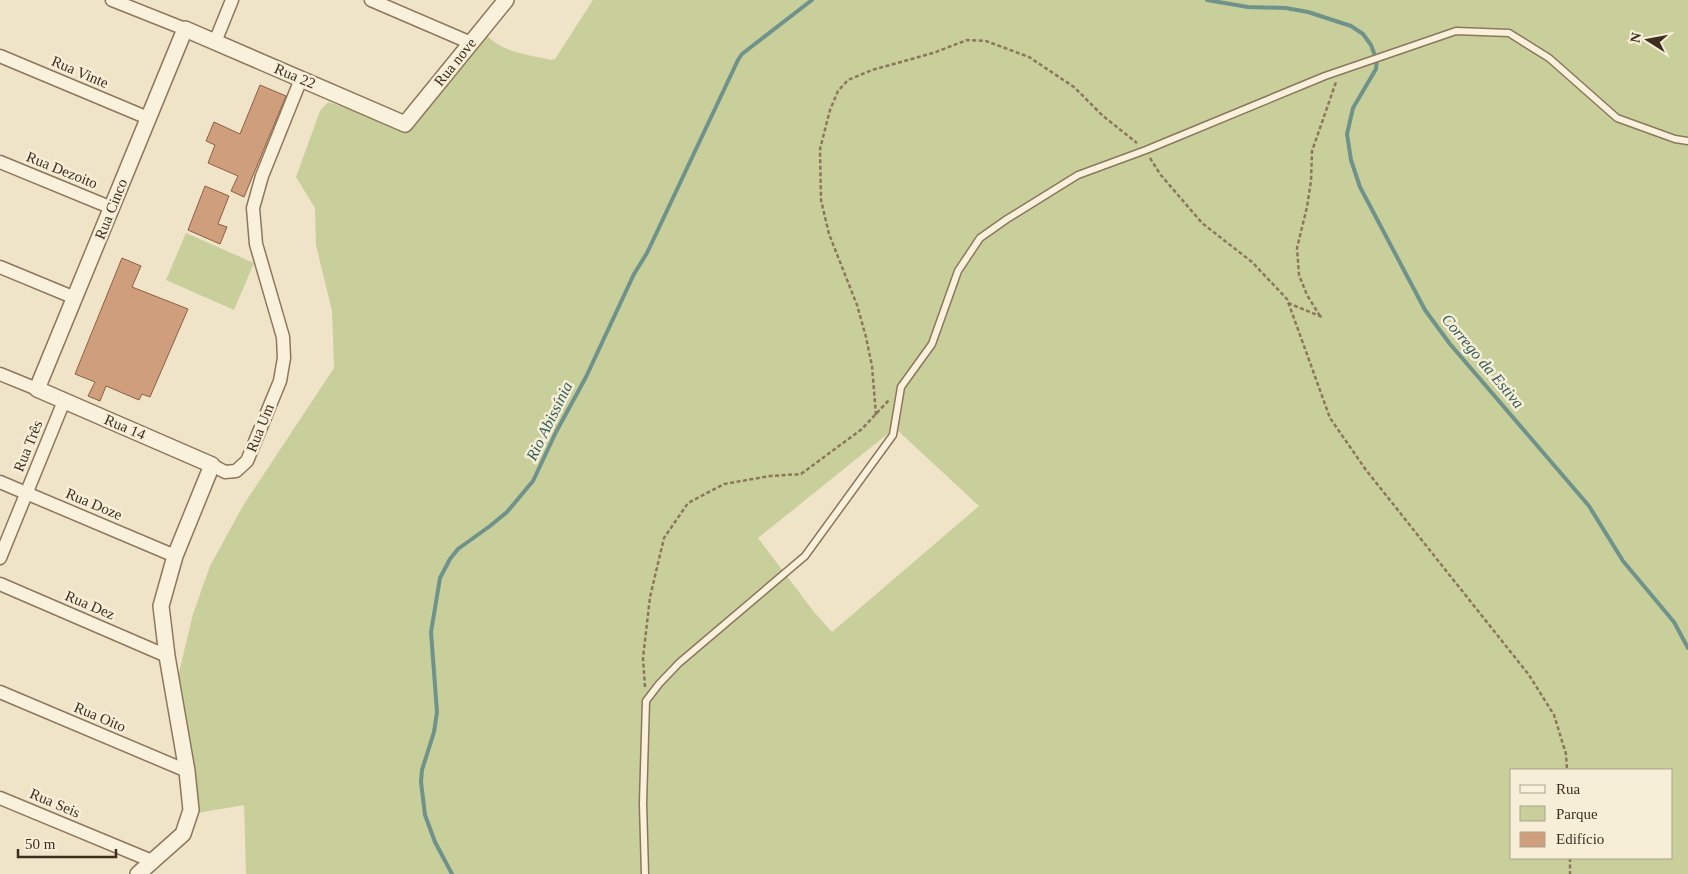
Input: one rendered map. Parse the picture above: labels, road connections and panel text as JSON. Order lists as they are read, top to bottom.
{
  "streets": {
    "street": [
      "Rua nove",
      "Rua Vinte",
      "Rua 22",
      "Rua Dezoito",
      "Rua Cinco",
      "Rua 14",
      "Rua Um",
      "Rua Três",
      "Rua Doze",
      "Rua Dez",
      "Rua Oito",
      "Rua Seis"
    ]
  },
  "crossings": [
    ["Rua nove", "Rua 22"],
    ["Rua Vinte", "Rua Cinco"],
    ["Rua 22", "Rua Cinco"],
    ["Rua 22", "Rua Um"],
    ["Rua Dezoito", "Rua Cinco"],
    ["Rua Cinco", "Rua 14"],
    ["Rua 14", "Rua Um"],
    ["Rua 14", "Rua Três"],
    ["Rua Três", "Rua Doze"]
  ],
  "water": ["Corrego da Estiva", "Rio Abissínia"],
  "legend": ["Rua", "Parque", "Edifício"],
  "scale_bar": "50 m",
  "north": "left"
}
